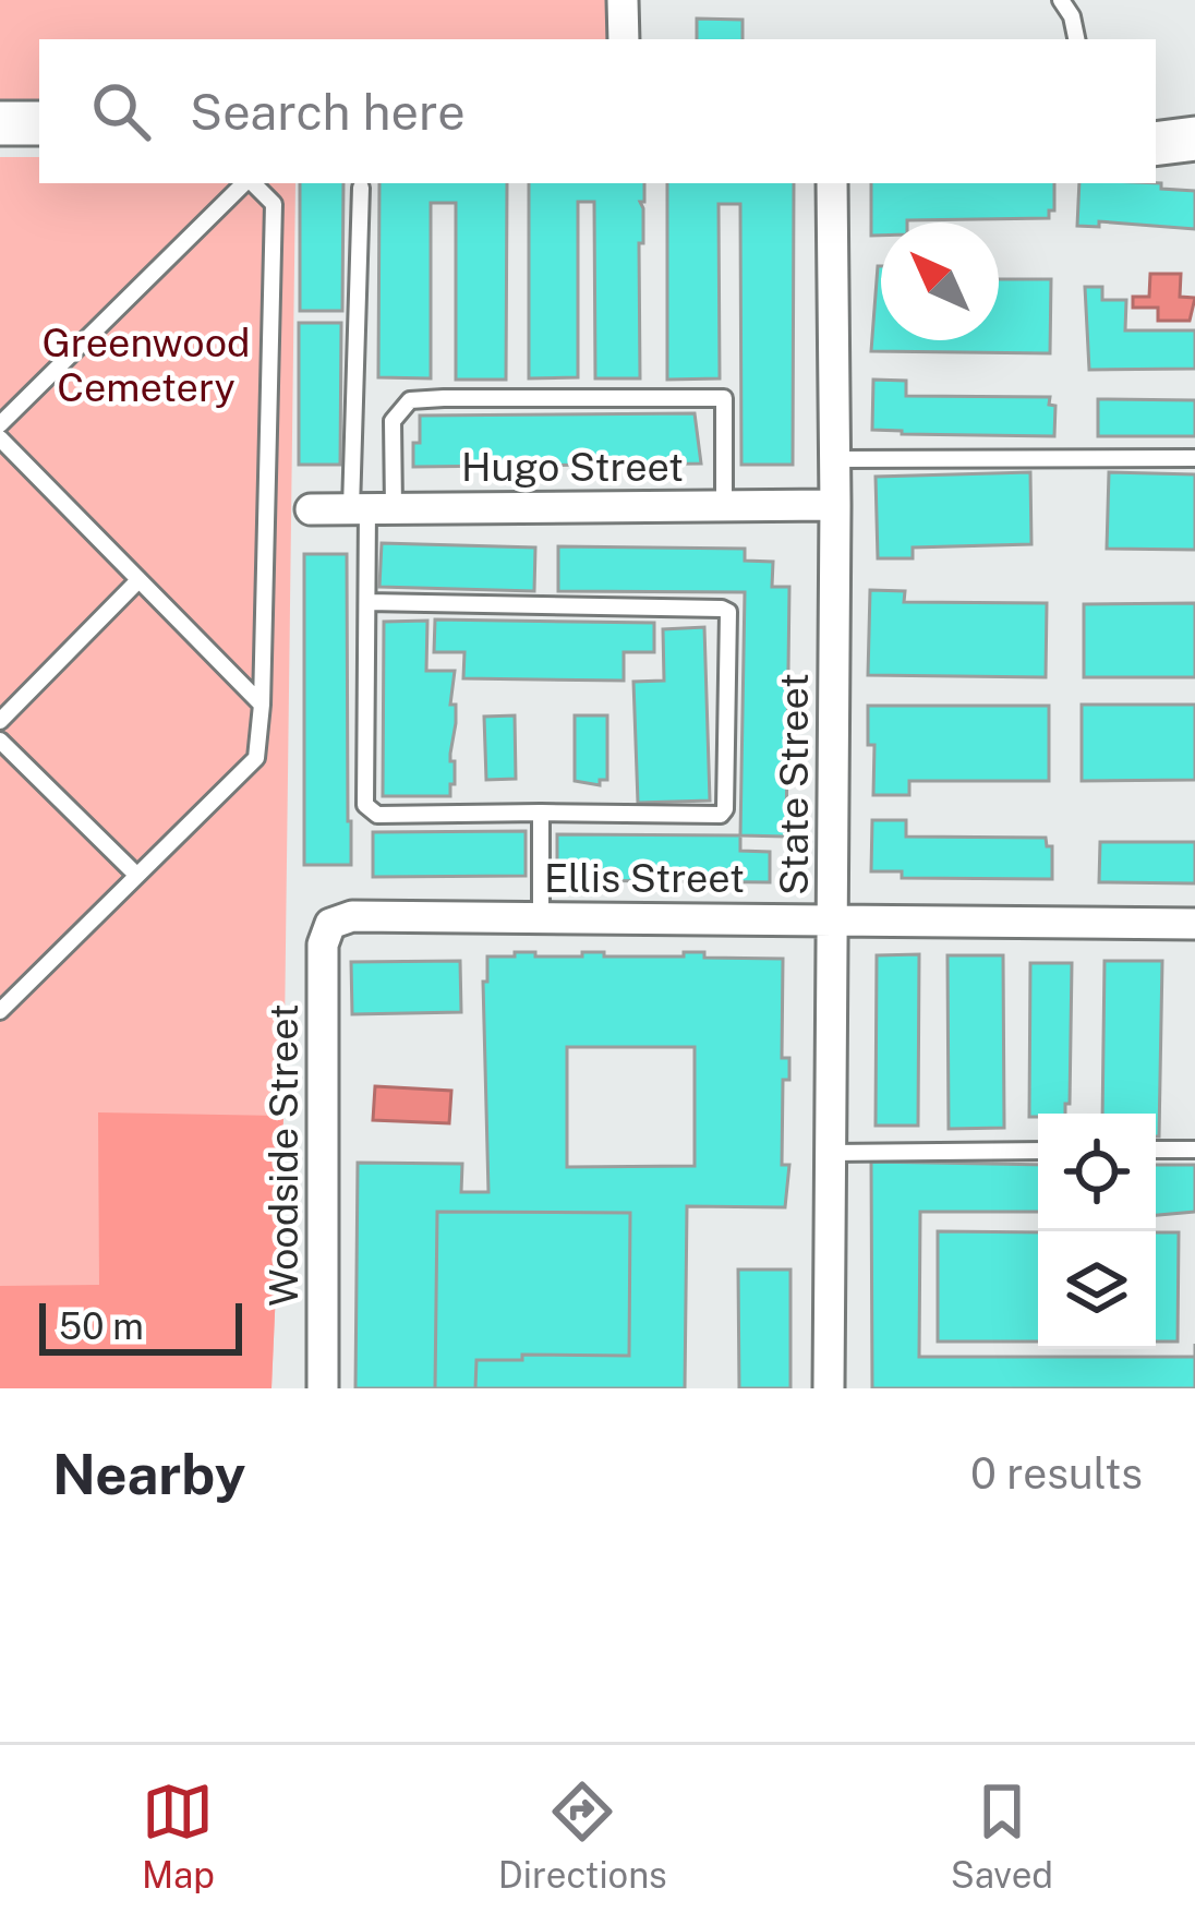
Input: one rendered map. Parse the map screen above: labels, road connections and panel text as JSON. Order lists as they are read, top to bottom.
{
  "streets": {
    "street": [
      "Hugo Street",
      "State Street",
      "Ellis Street",
      "Woodside Street"
    ]
  },
  "crossings": [
    ["Hugo Street", "State Street"],
    ["State Street", "Ellis Street"],
    ["Ellis Street", "Woodside Street"]
  ],
  "parks": ["Greenwood Cemetery"],
  "scale_bar": "50 m",
  "north": "top left",
  "page": {
    "search": "Search here",
    "scale": "50 m",
    "heading": ["Nearby", "0 results"],
    "nav": ["Map", "Directions", "Saved"]
  }
}
